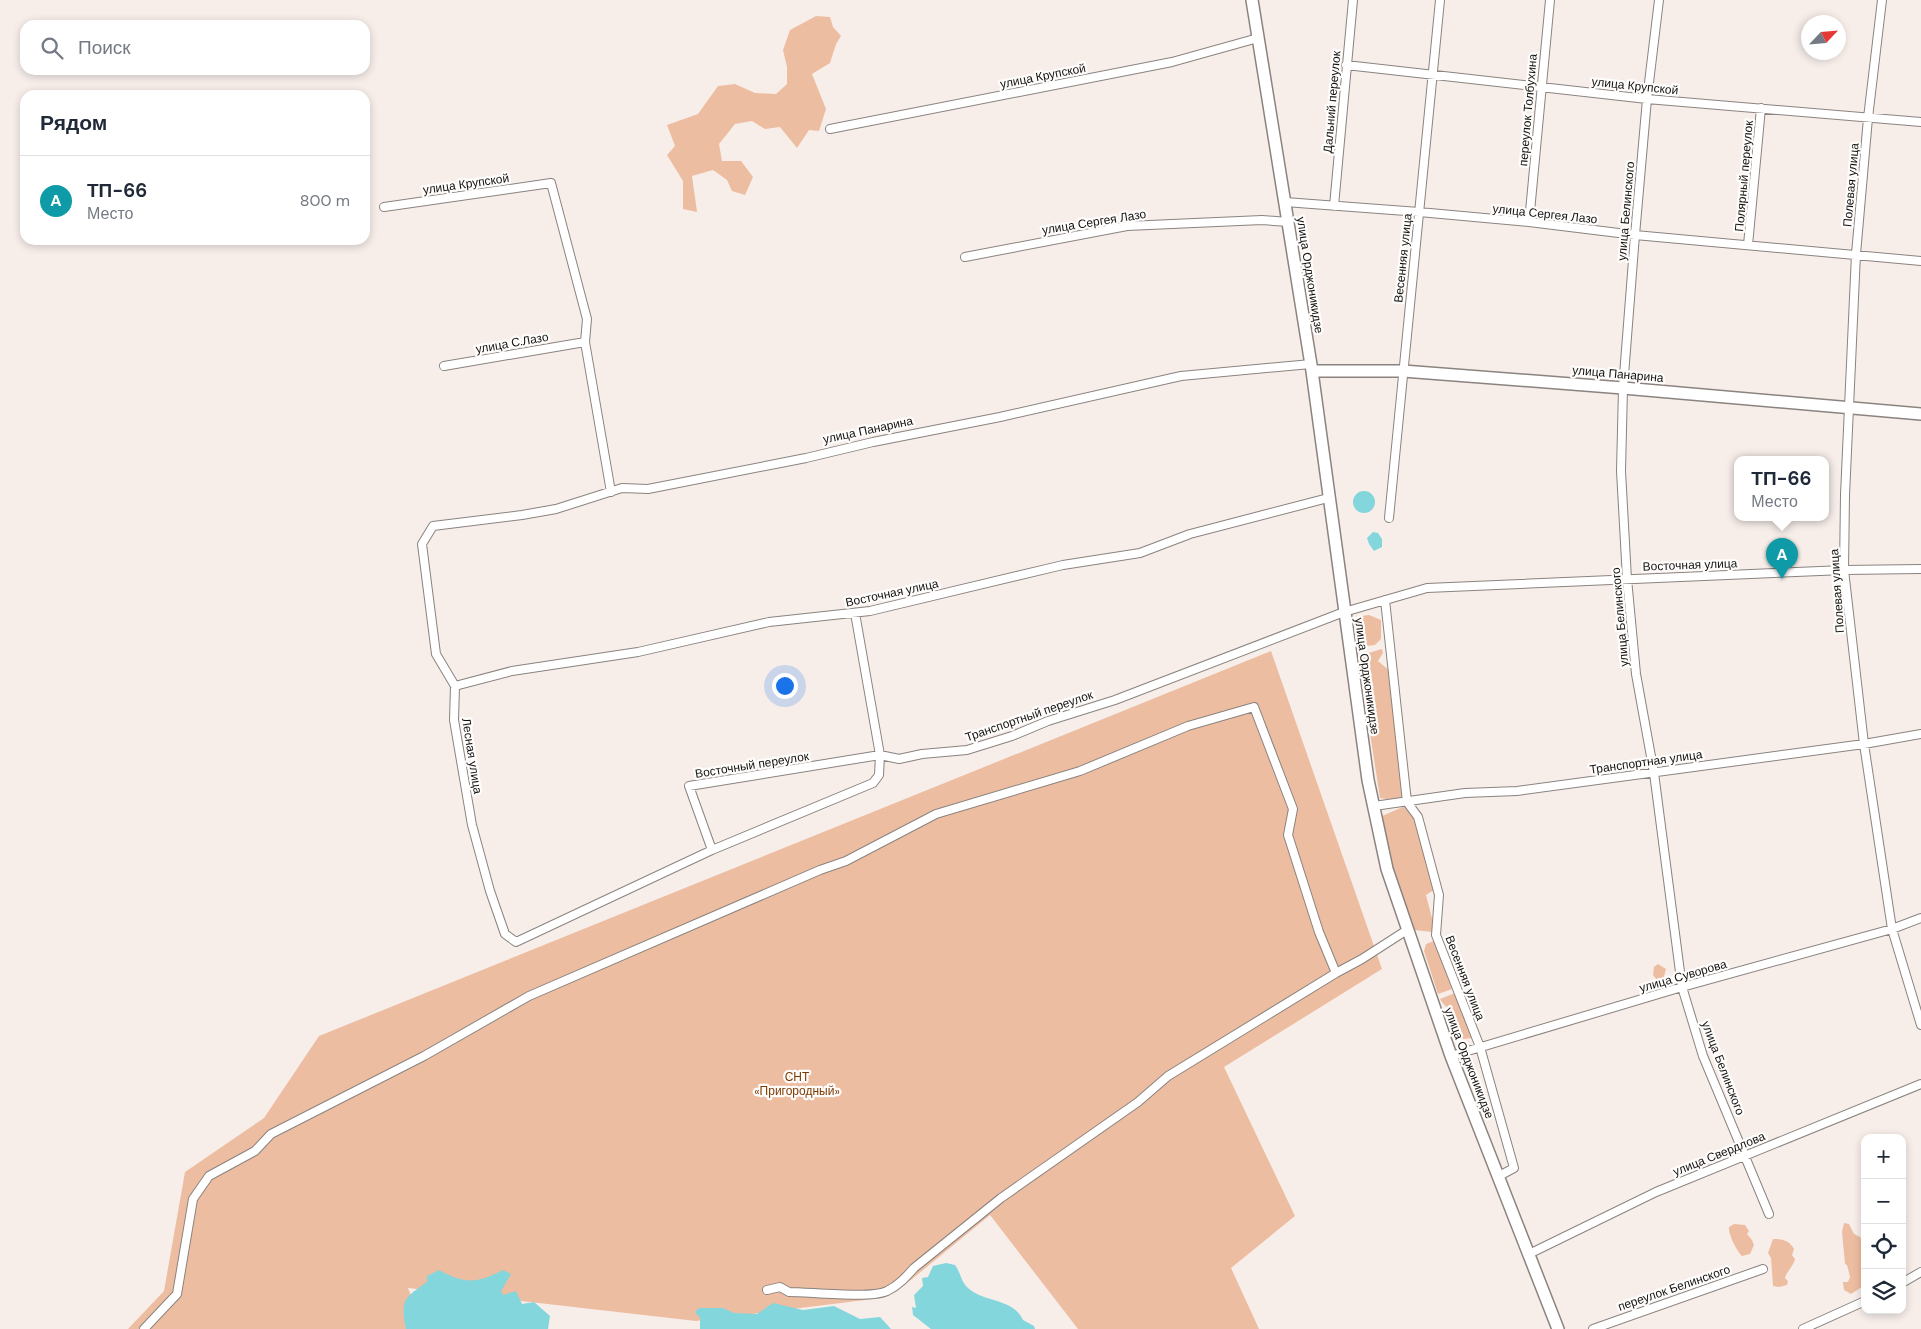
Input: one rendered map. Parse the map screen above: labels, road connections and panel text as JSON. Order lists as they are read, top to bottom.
{
  "streets": {
    "main road": ["улица Орджоникидзе", "улица Панарина"],
    "street": [
      "улица Крупской",
      "Дальний переулок",
      "переулок Толбухина",
      "Полярный переулок",
      "Полевая улица",
      "улица Белинского",
      "улица Сергея Лазо",
      "Весенняя улица",
      "улица С.Лазо",
      "Восточная улица",
      "Транспортный переулок",
      "Лесная улица",
      "Транспортная улица",
      "Восточный переулок",
      "улица Суворова",
      "улица Свердлова",
      "переулок Белинского"
    ]
  },
  "crossings": [
    ["улица Крупской", "Дальний переулок"],
    ["улица Крупской", "переулок Толбухина"],
    ["улица Крупской", "Полярный переулок"],
    ["улица Крупской", "Полевая улица"],
    ["улица Крупской", "улица Белинского"],
    ["улица Крупской", "Весенняя улица"],
    ["улица Крупской", "улица Орджоникидзе"],
    ["улица Крупской", "улица С.Лазо"],
    ["Дальний переулок", "улица Сергея Лазо"],
    ["переулок Толбухина", "улица Сергея Лазо"],
    ["Полярный переулок", "улица Сергея Лазо"],
    ["Полевая улица", "улица Сергея Лазо"],
    ["Полевая улица", "улица Панарина"],
    ["Полевая улица", "Восточная улица"],
    ["Полевая улица", "Транспортная улица"],
    ["Полевая улица", "улица Суворова"],
    ["улица Белинского", "улица Сергея Лазо"],
    ["улица Белинского", "улица Панарина"],
    ["улица Белинского", "Восточная улица"],
    ["улица Белинского", "Транспортная улица"],
    ["улица Белинского", "улица Суворова"],
    ["улица Белинского", "улица Свердлова"],
    ["улица Сергея Лазо", "Весенняя улица"],
    ["улица Сергея Лазо", "улица Орджоникидзе"],
    ["Весенняя улица", "улица Орджоникидзе"],
    ["Весенняя улица", "улица Панарина"],
    ["Весенняя улица", "Восточная улица"],
    ["Весенняя улица", "Транспортная улица"],
    ["Весенняя улица", "улица Суворова"],
    ["улица Орджоникидзе", "улица Панарина"],
    ["улица Орджоникидзе", "Восточная улица"],
    ["улица Орджоникидзе", "Транспортный переулок"],
    ["улица Орджоникидзе", "Транспортная улица"],
    ["улица Орджоникидзе", "улица Суворова"],
    ["улица Орджоникидзе", "улица Свердлова"],
    ["улица Панарина", "Лесная улица"],
    ["Восточная улица", "Транспортный переулок"],
    ["Восточная улица", "Лесная улица"],
    ["Транспортный переулок", "Восточный переулок"],
    ["Лесная улица", "Восточный переулок"]
  ],
  "parks": ["СНТ «Пригородный»"],
  "north": "top right",
  "page": {
    "search": "Поиск",
    "heading": "Рядом",
    "list": [
      {
        "mark": "A",
        "name": "ТП-66",
        "note": "Место",
        "value": "800 m"
      }
    ],
    "popup": ["ТП-66", "Место"],
    "pins": "A",
    "map_buttons": ["+", "−"]
  }
}
